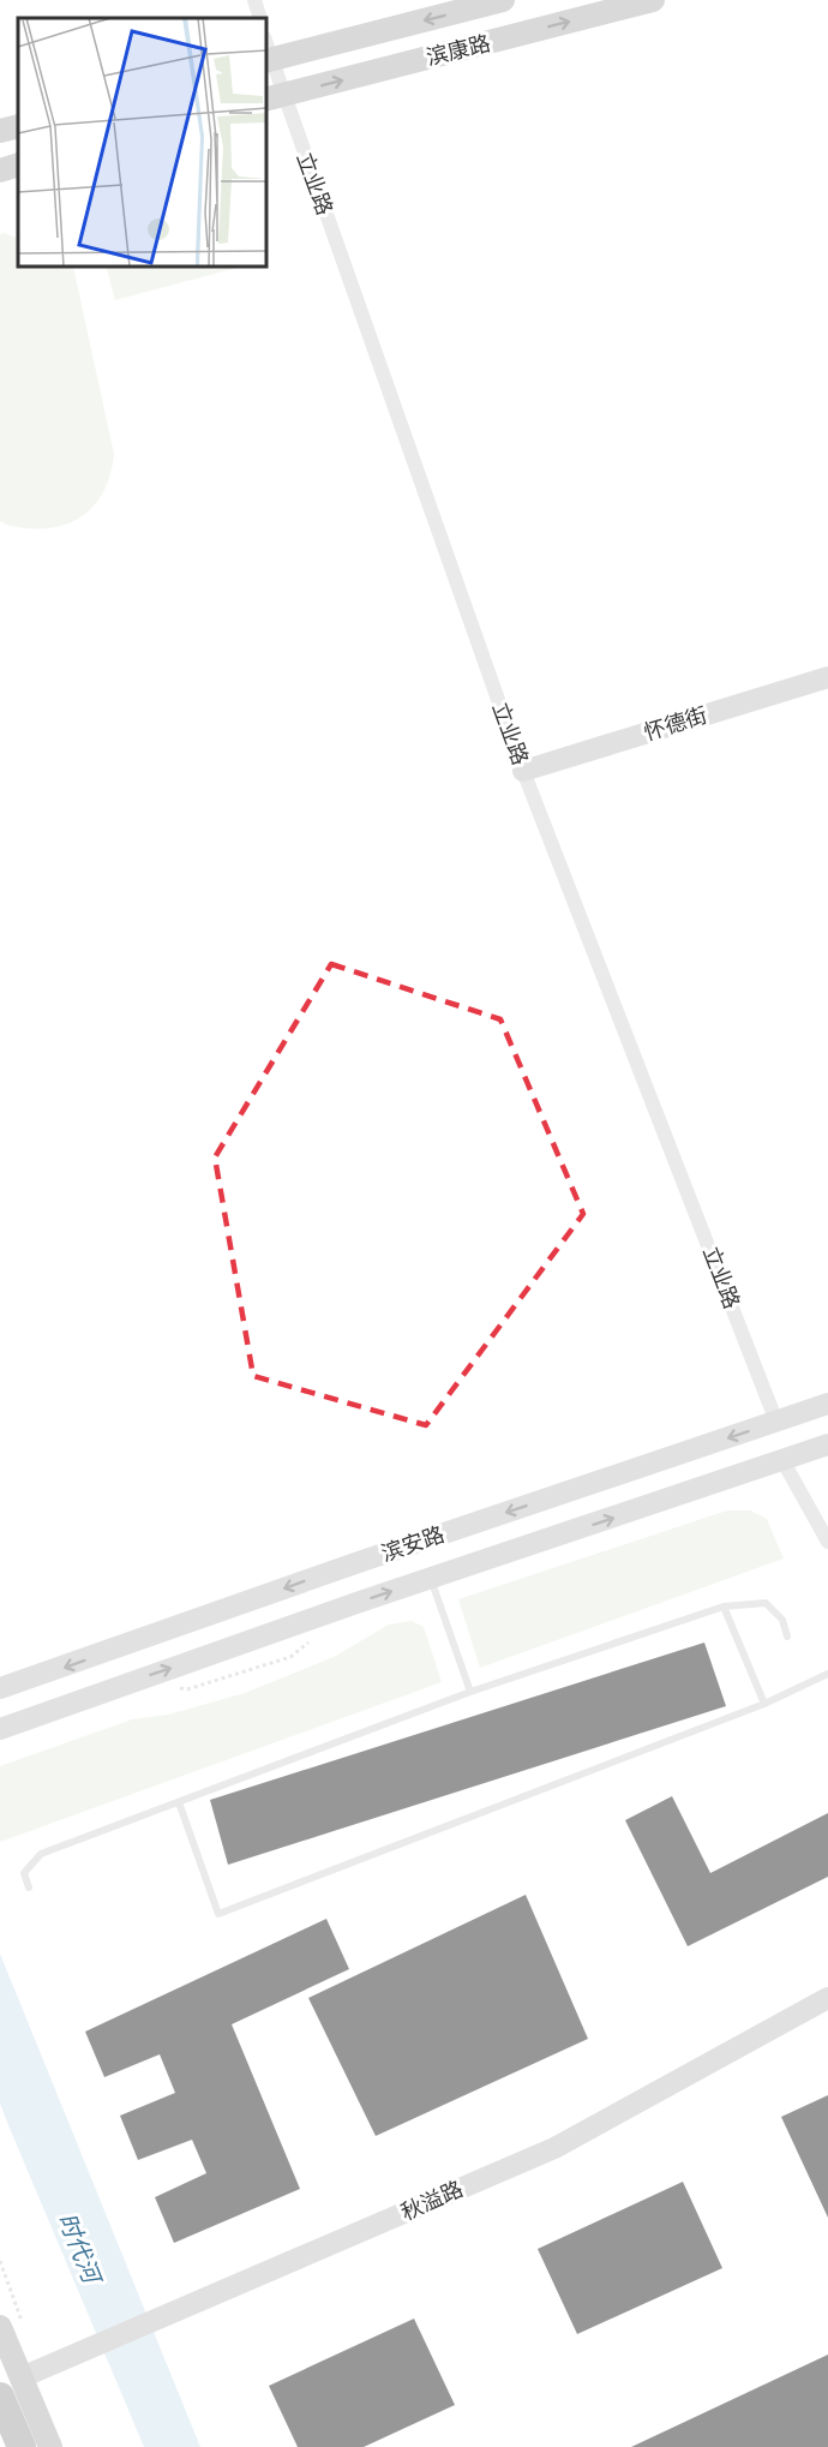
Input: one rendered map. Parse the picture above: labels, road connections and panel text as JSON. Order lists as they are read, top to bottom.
{
  "streets": {
    "main road": [
      "滨康路",
      "怀德街",
      "滨安路",
      "秋溢路"
    ],
    "street": ["立业路"]
  },
  "crossings": [
    ["滨康路", "立业路"],
    ["立业路", "怀德街"],
    ["立业路", "滨安路"]
  ],
  "water": ["时代河"]
}
